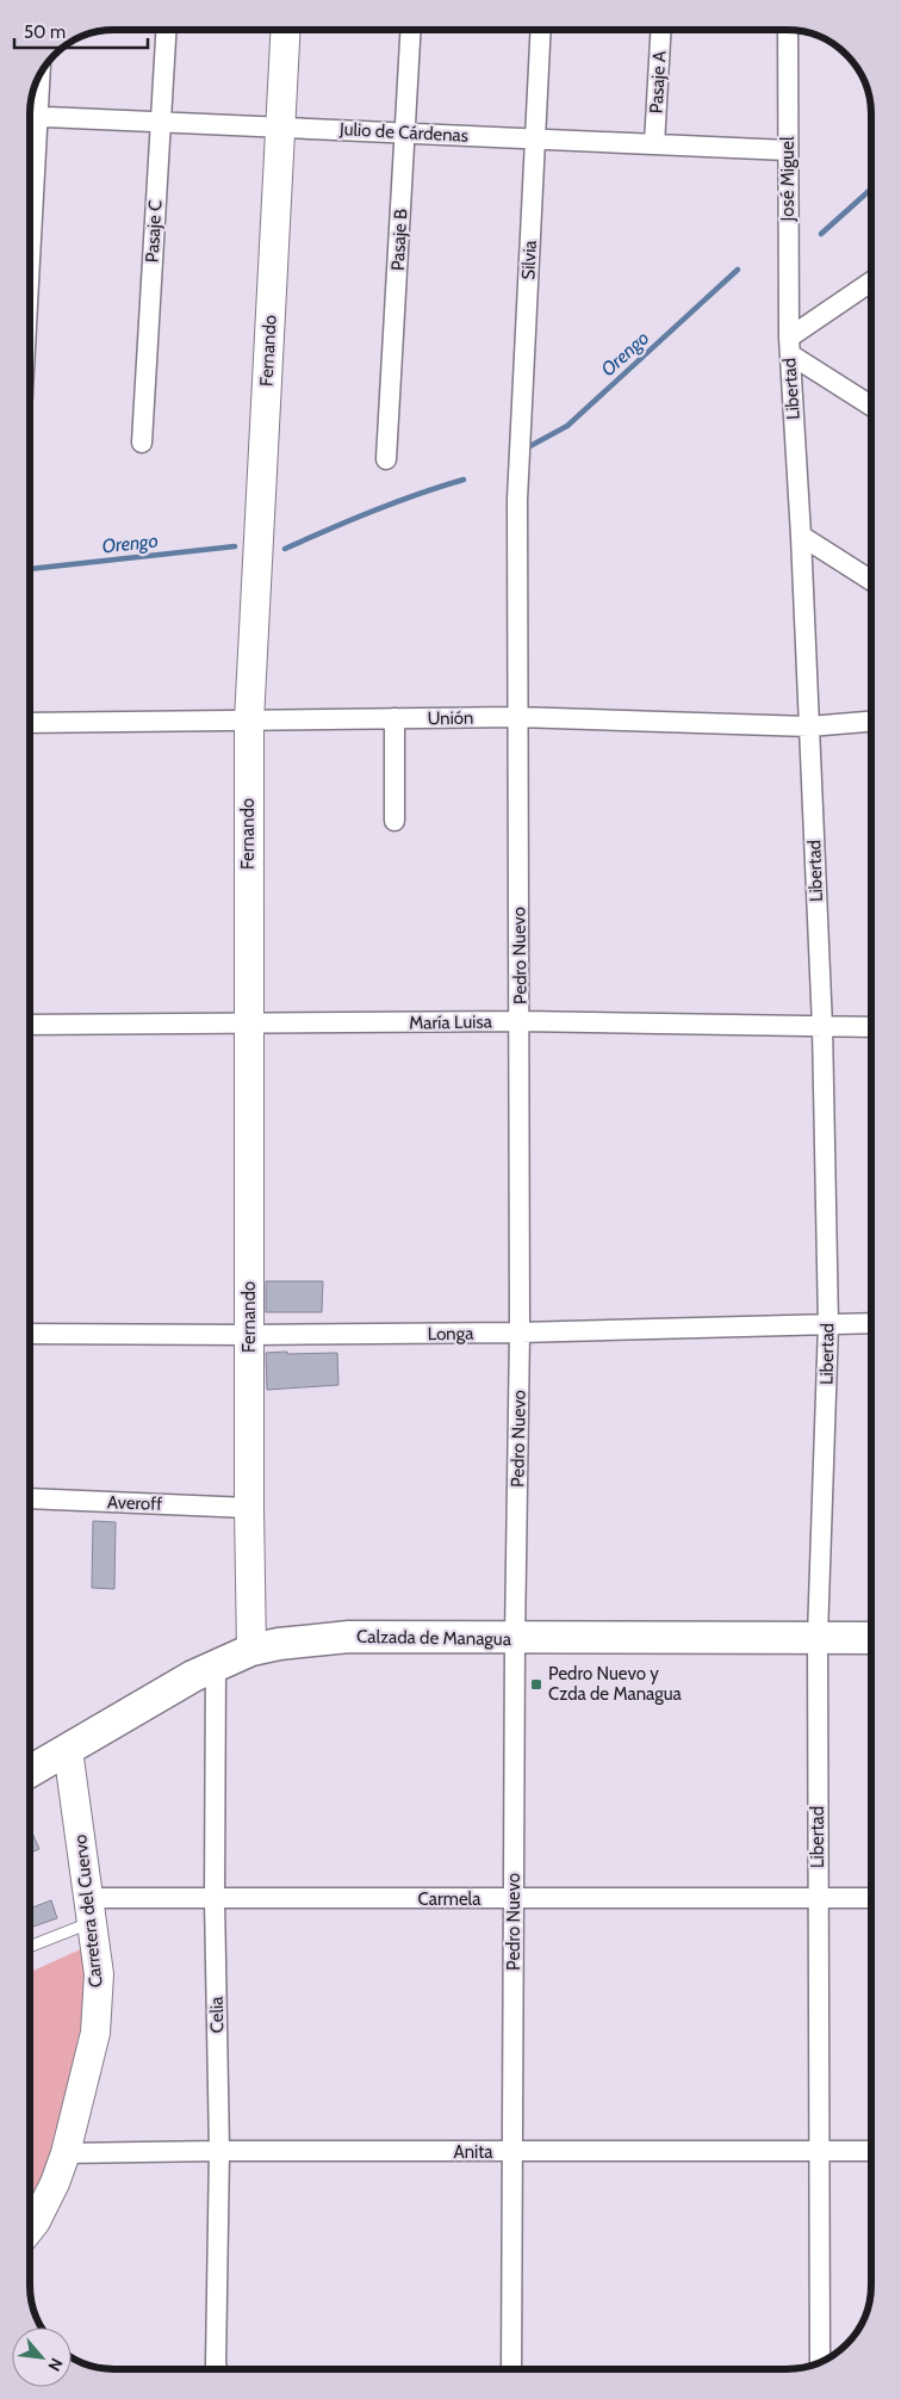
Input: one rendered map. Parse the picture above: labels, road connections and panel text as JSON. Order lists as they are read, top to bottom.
{
  "streets": {
    "main road": ["Calzada de Managua"],
    "street": [
      "Pasaje A",
      "Julio de Cárdenas",
      "José Miguel",
      "Pasaje C",
      "Pasaje B",
      "Silvia",
      "Fernando",
      "Libertad",
      "Unión",
      "Pedro Nuevo",
      "María Luisa",
      "Longa",
      "Averoff",
      "Carmela",
      "Carretera del Cuervo",
      "Celia",
      "Anita"
    ]
  },
  "crossings": [
    ["Pasaje A", "Julio de Cárdenas"],
    ["Julio de Cárdenas", "José Miguel"],
    ["Julio de Cárdenas", "Pasaje C"],
    ["Julio de Cárdenas", "Pasaje B"],
    ["Julio de Cárdenas", "Silvia"],
    ["Julio de Cárdenas", "Fernando"],
    ["José Miguel", "Libertad"],
    ["Silvia", "Pedro Nuevo"],
    ["Fernando", "Unión"],
    ["Fernando", "María Luisa"],
    ["Fernando", "Longa"],
    ["Fernando", "Averoff"],
    ["Fernando", "Calzada de Managua"],
    ["Libertad", "Unión"],
    ["Libertad", "María Luisa"],
    ["Libertad", "Longa"],
    ["Libertad", "Calzada de Managua"],
    ["Libertad", "Carmela"],
    ["Libertad", "Anita"],
    ["Unión", "Pedro Nuevo"],
    ["Pedro Nuevo", "María Luisa"],
    ["Pedro Nuevo", "Longa"],
    ["Pedro Nuevo", "Calzada de Managua"],
    ["Pedro Nuevo", "Carmela"],
    ["Pedro Nuevo", "Anita"],
    ["Calzada de Managua", "Carretera del Cuervo"],
    ["Calzada de Managua", "Celia"],
    ["Carmela", "Carretera del Cuervo"],
    ["Carmela", "Celia"],
    ["Carretera del Cuervo", "Anita"],
    ["Celia", "Anita"]
  ],
  "water": ["Orengo"],
  "places": {
    "transit": ["Pedro Nuevo y Czda de Managua"]
  },
  "scale_bar": "50 m",
  "north": "bottom right"
}
